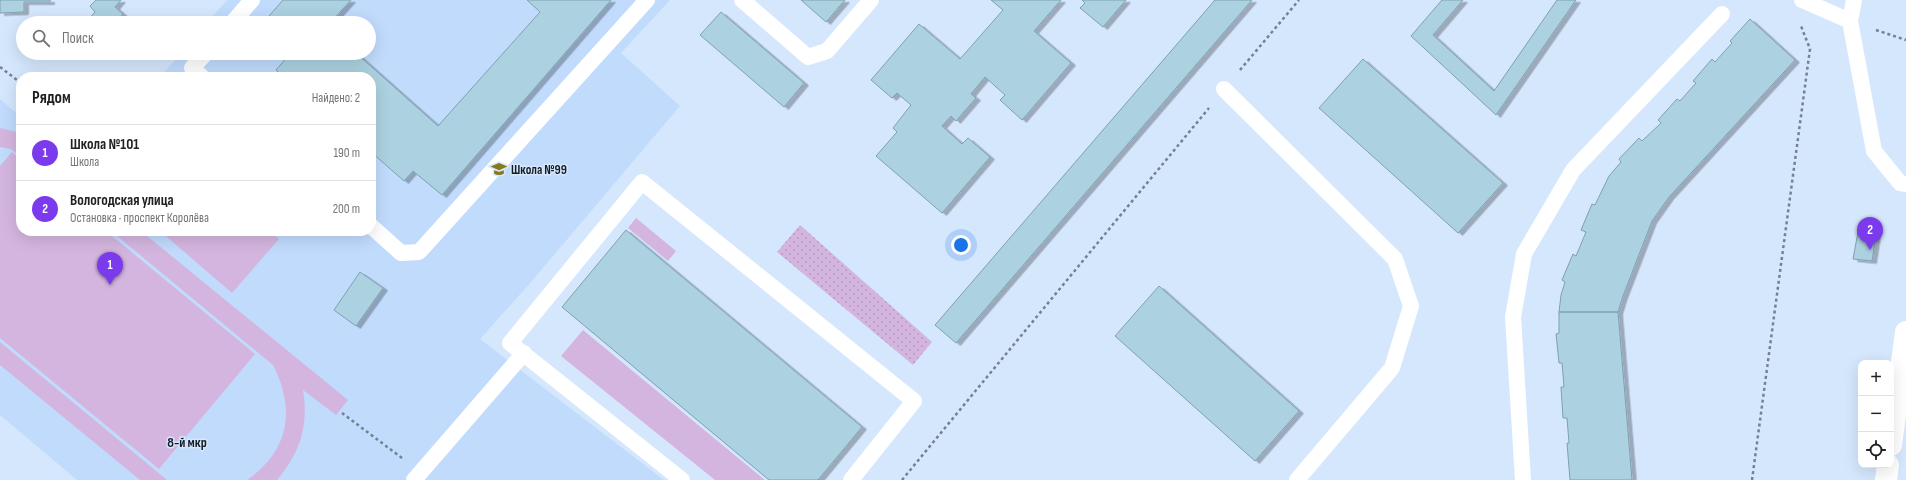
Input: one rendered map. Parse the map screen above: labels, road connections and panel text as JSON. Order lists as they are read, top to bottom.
{
  "districts": ["8-й мкр"],
  "places": {
    "school or university": ["Школа №99"]
  },
  "page": {
    "search": "Поиск",
    "heading": ["Рядом", "Найдено: 2"],
    "list": [
      {
        "mark": "1",
        "name": "Школа №101",
        "note": "Школа",
        "value": "190 m"
      },
      {
        "mark": "2",
        "name": "Вологодская улица",
        "note": "Остановка · проспект Королёва",
        "value": "200 m"
      }
    ],
    "pins": ["2", "1"],
    "map_buttons": ["+", "−"]
  }
}
